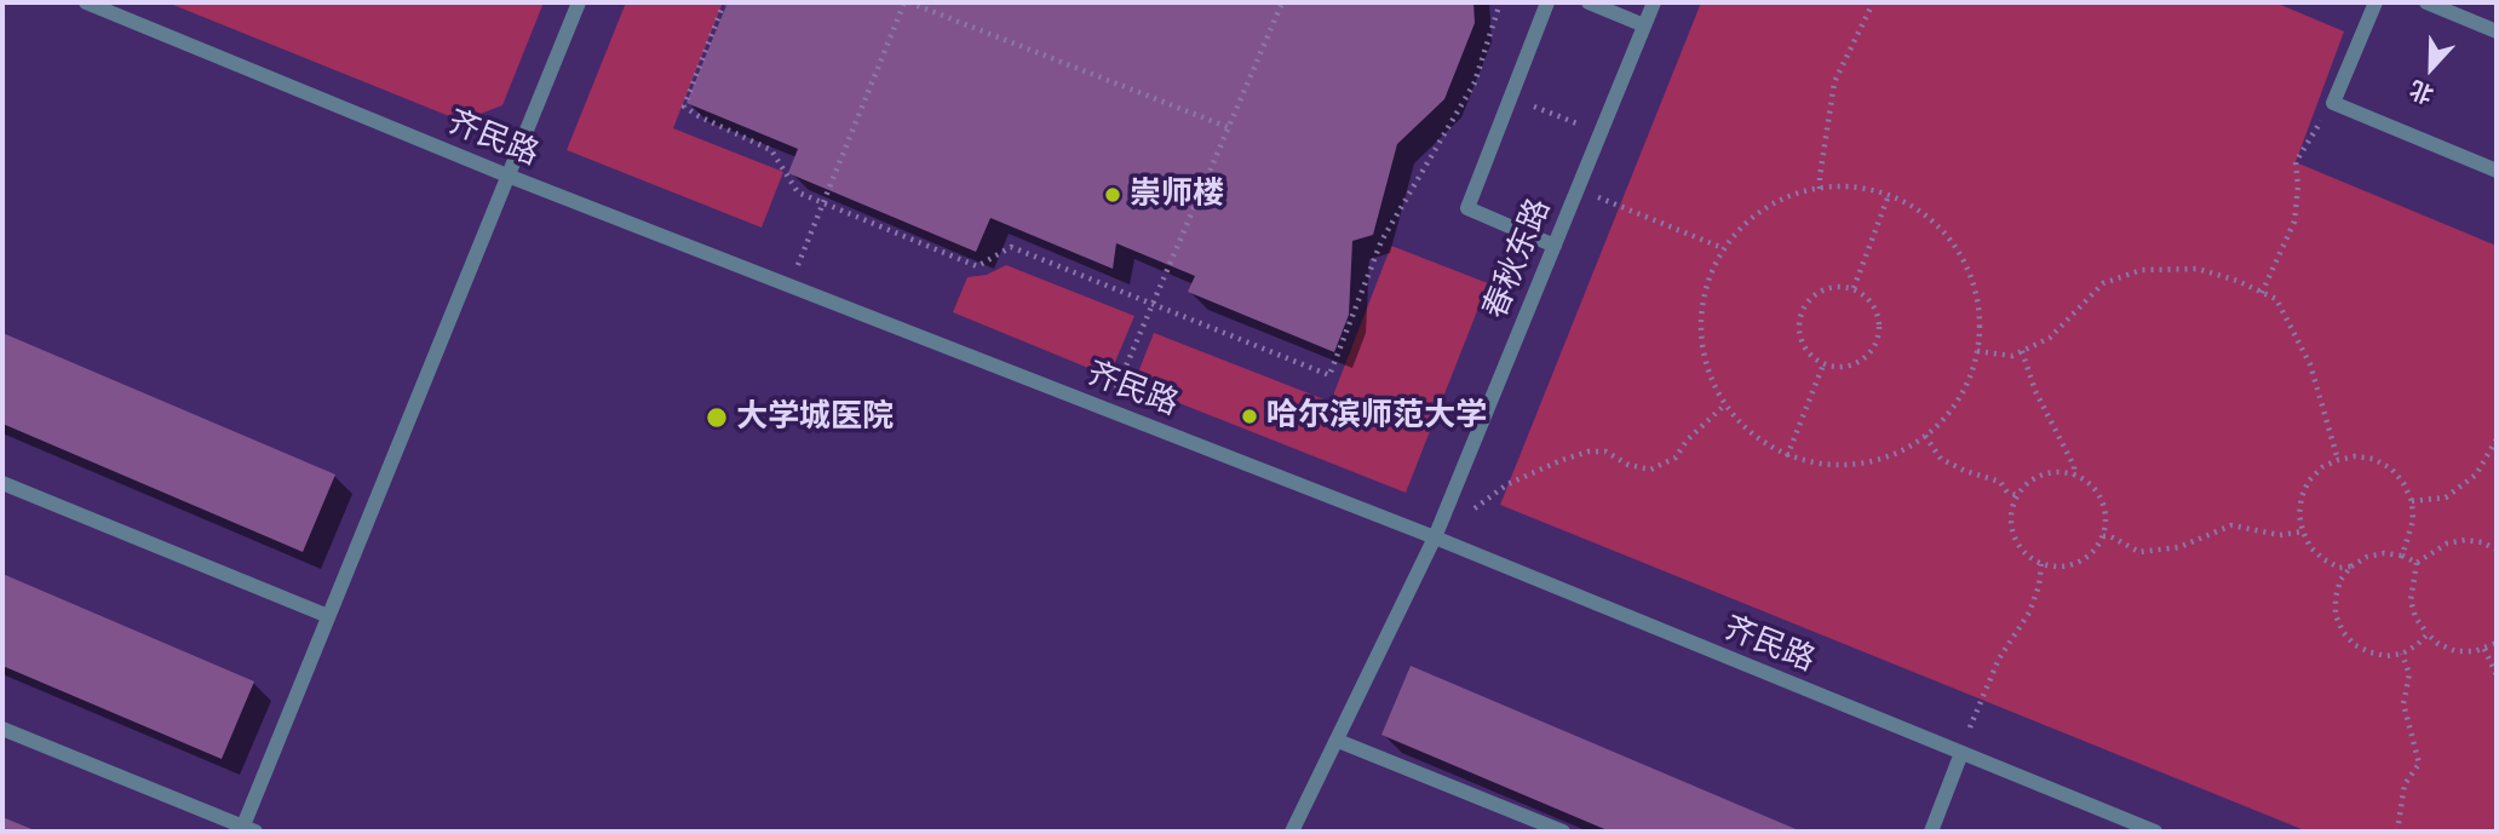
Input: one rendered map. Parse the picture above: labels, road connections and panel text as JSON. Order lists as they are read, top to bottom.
{
  "streets": {
    "lane": ["齐民路", "春秋东路"]
  },
  "crossings": [
    ["齐民路", "春秋东路"]
  ],
  "places": ["崇师楼", "哈尔滨师范大学", "大学城医院"],
  "north": "bottom"
}
